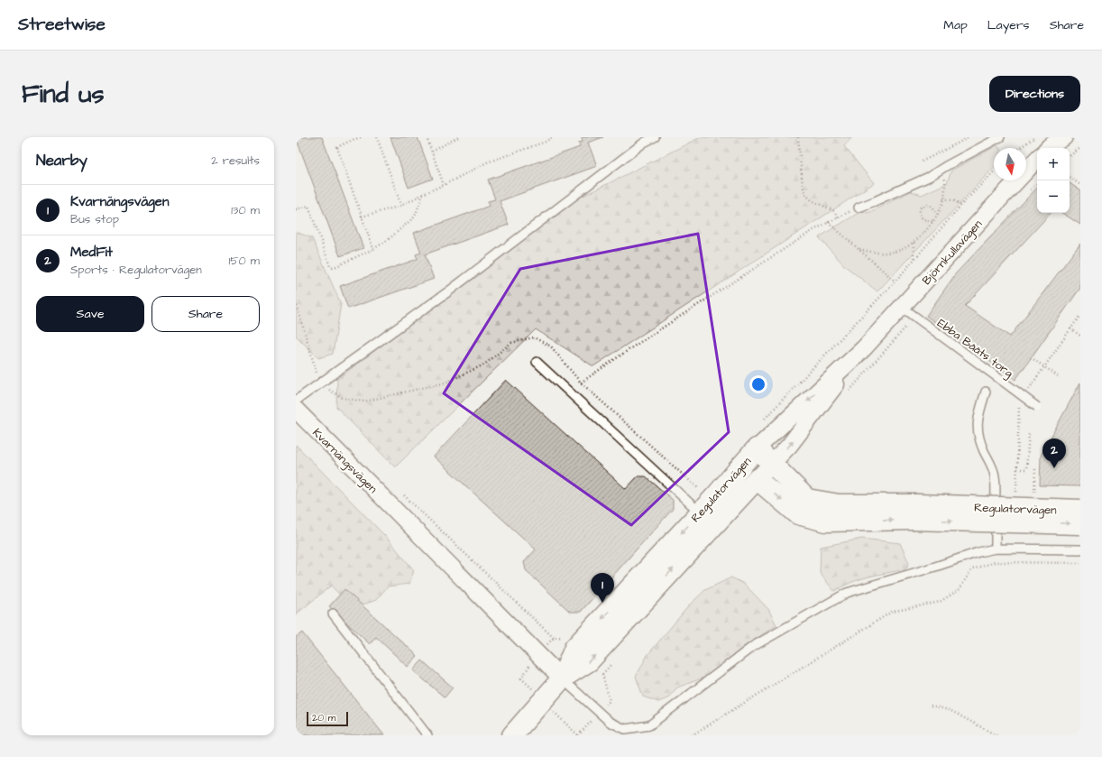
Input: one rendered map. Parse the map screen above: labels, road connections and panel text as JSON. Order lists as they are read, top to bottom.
{
  "streets": {
    "street": ["Björnkullavägen", "Kvarnängsvägen", "Regulatorvägen"],
    "lane": ["Ebba Bååts torg"]
  },
  "crossings": [
    ["Björnkullavägen", "Ebba Bååts torg"],
    ["Björnkullavägen", "Regulatorvägen"],
    ["Kvarnängsvägen", "Regulatorvägen"]
  ],
  "scale_bar": "20 m",
  "north": "bottom",
  "page": {
    "header": "Streetwise",
    "nav": ["Map", "Layers", "Share"],
    "buttons": [
      "Directions",
      ["Save", "Share"]
    ],
    "title": "Find us",
    "heading": ["Nearby", "2 results"],
    "map_buttons": ["+", "−"],
    "list": [
      {
        "mark": "1",
        "name": "Kvarnängsvägen",
        "note": "Bus stop",
        "value": "130 m"
      },
      {
        "mark": "2",
        "name": "MedFit",
        "note": "Sports · Regulatorvägen",
        "value": "150 m"
      }
    ],
    "pins": ["2", "1"],
    "scale": "20 m"
  }
}
